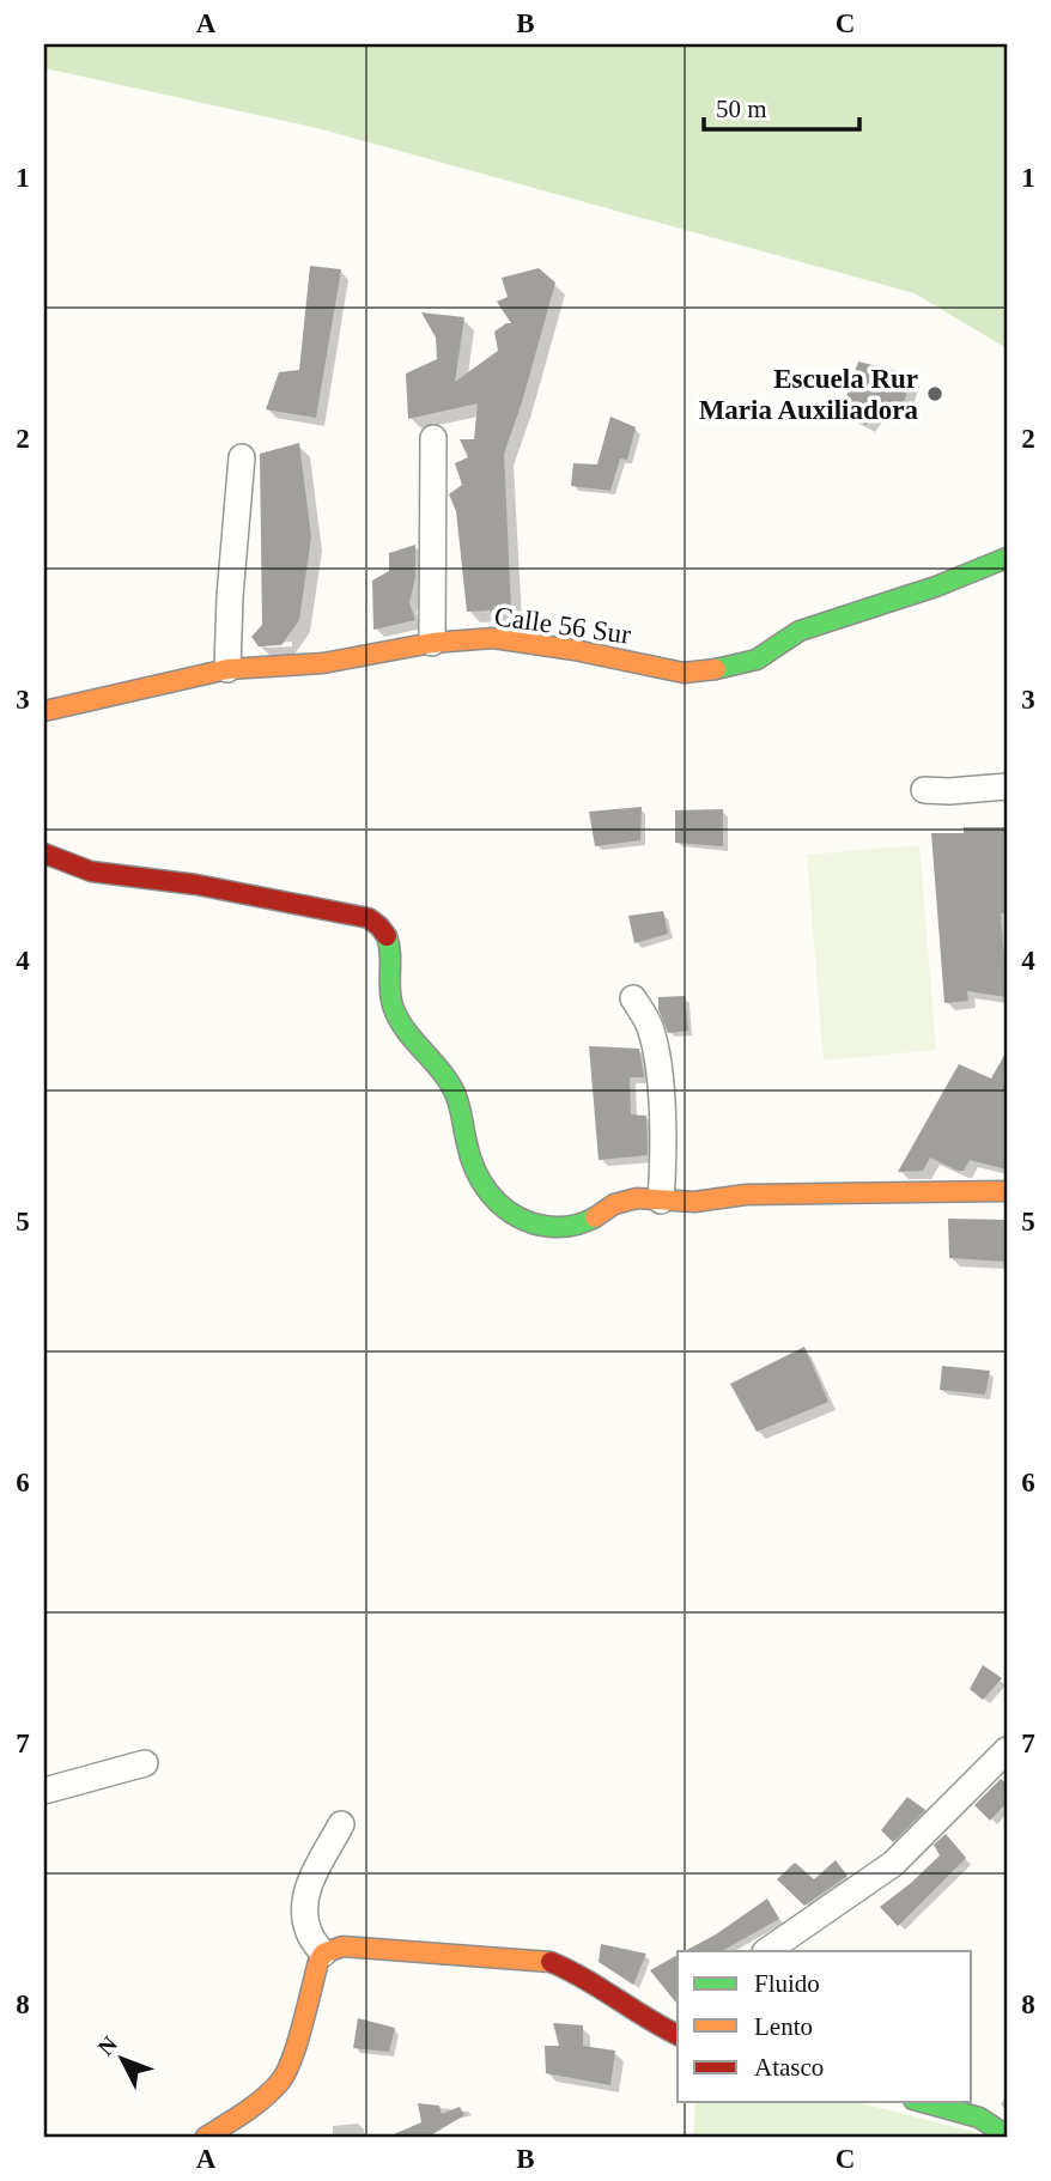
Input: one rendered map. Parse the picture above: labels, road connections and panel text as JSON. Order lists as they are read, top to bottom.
{
  "streets": {
    "street": ["Calle 56 Sur"]
  },
  "places": ["Escuela Rur Maria Auxiliadora"],
  "legend": ["Fluido", "Lento", "Atasco"],
  "scale_bar": "50 m",
  "north": "top left",
  "grid": {
    "columns": ["A", "B", "C"],
    "rows": [
      "1",
      "2",
      "3",
      "4",
      "5",
      "6",
      "7",
      "8"
    ]
  }
}
